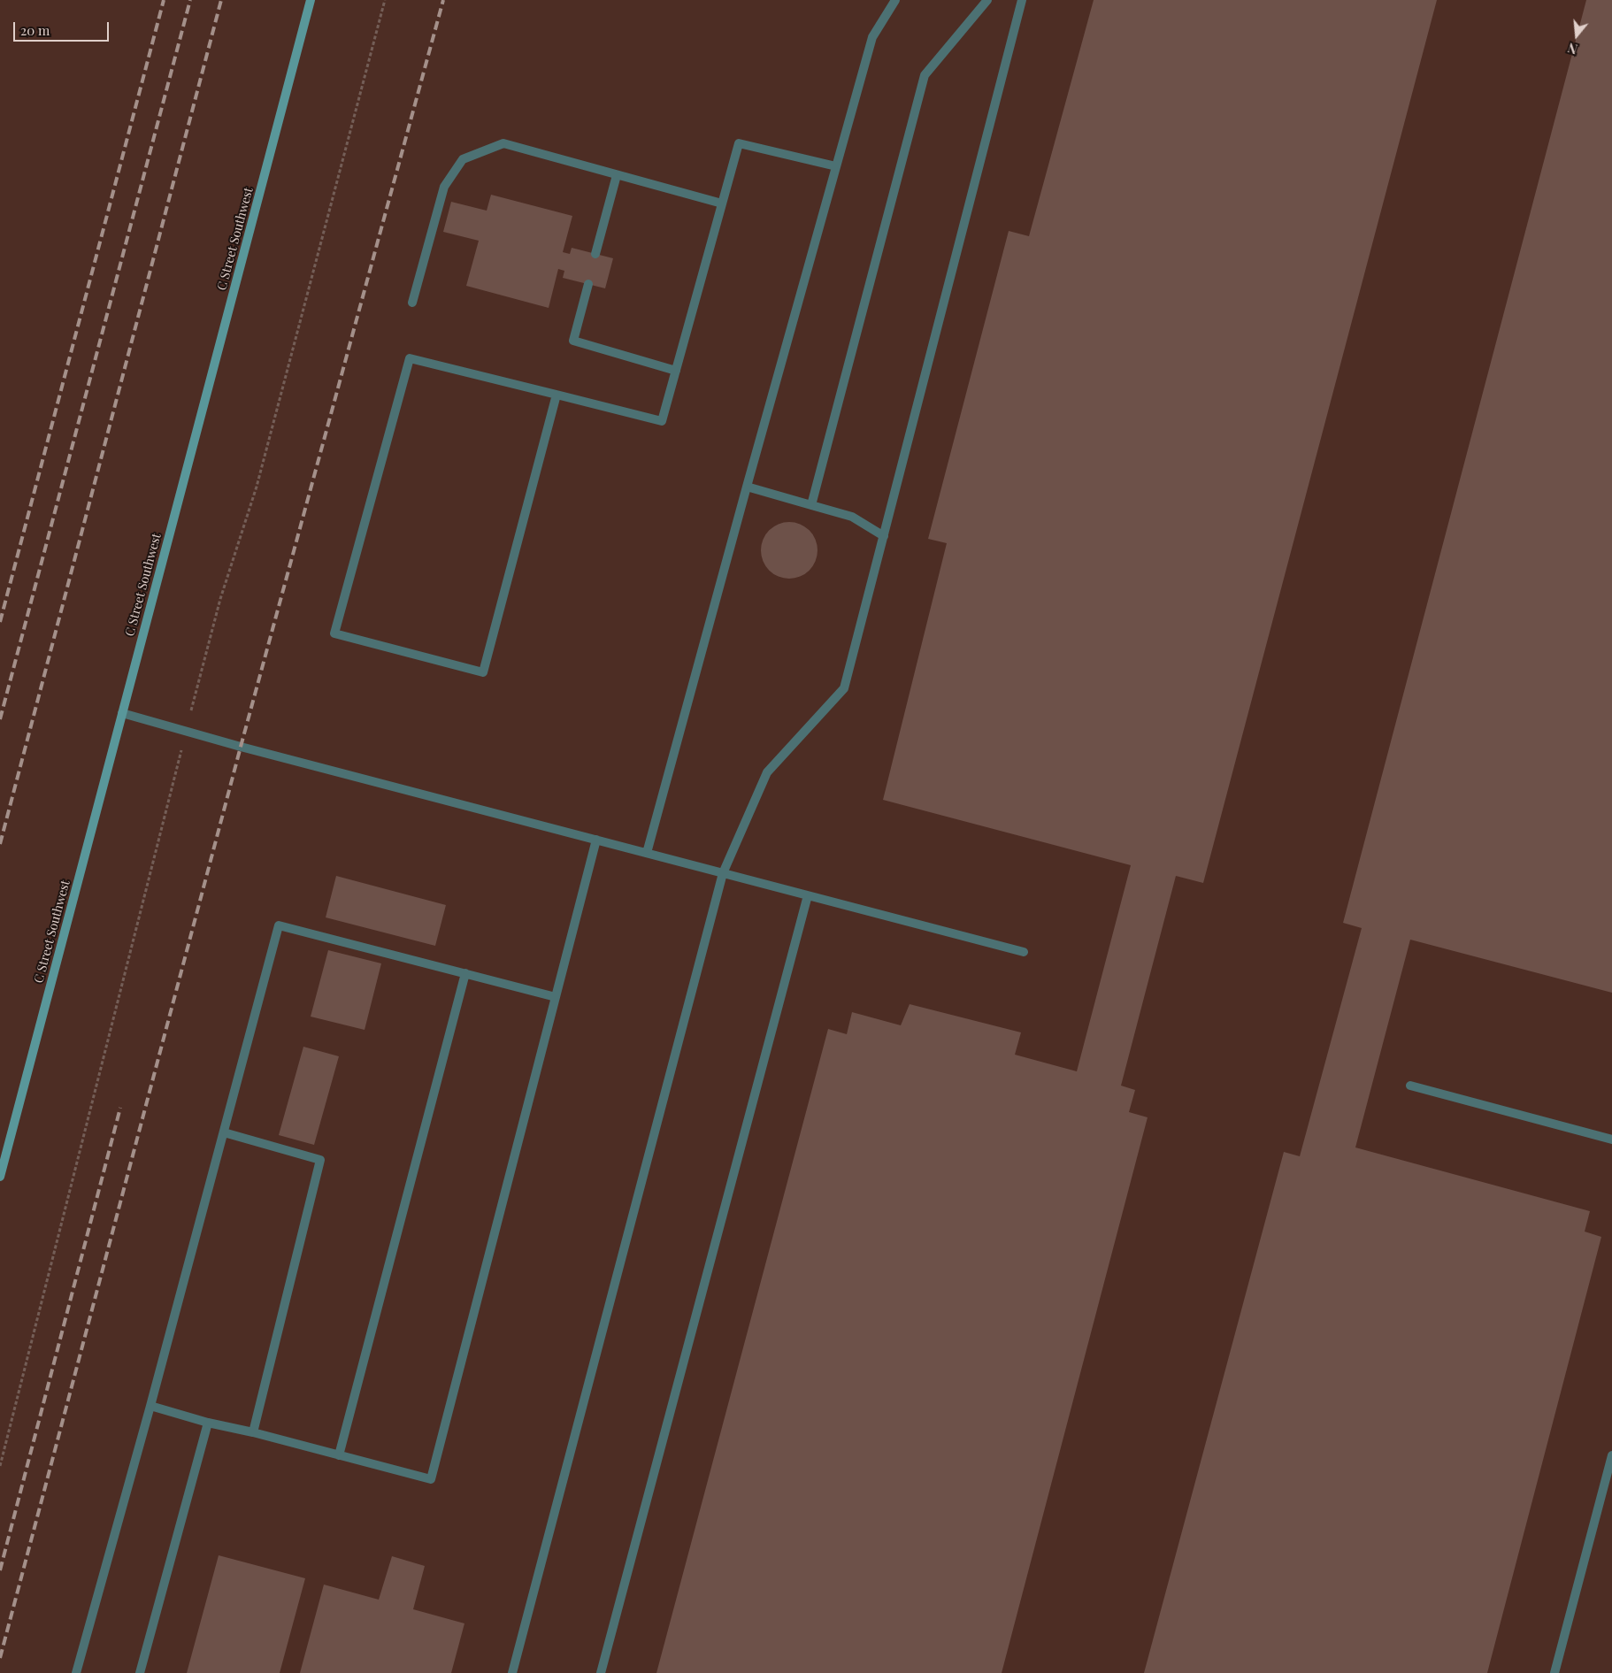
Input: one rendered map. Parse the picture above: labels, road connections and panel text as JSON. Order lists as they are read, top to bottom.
{
  "streets": {
    "main road": ["C Street Southwest"]
  },
  "scale_bar": "20 m",
  "north": "bottom"
}
